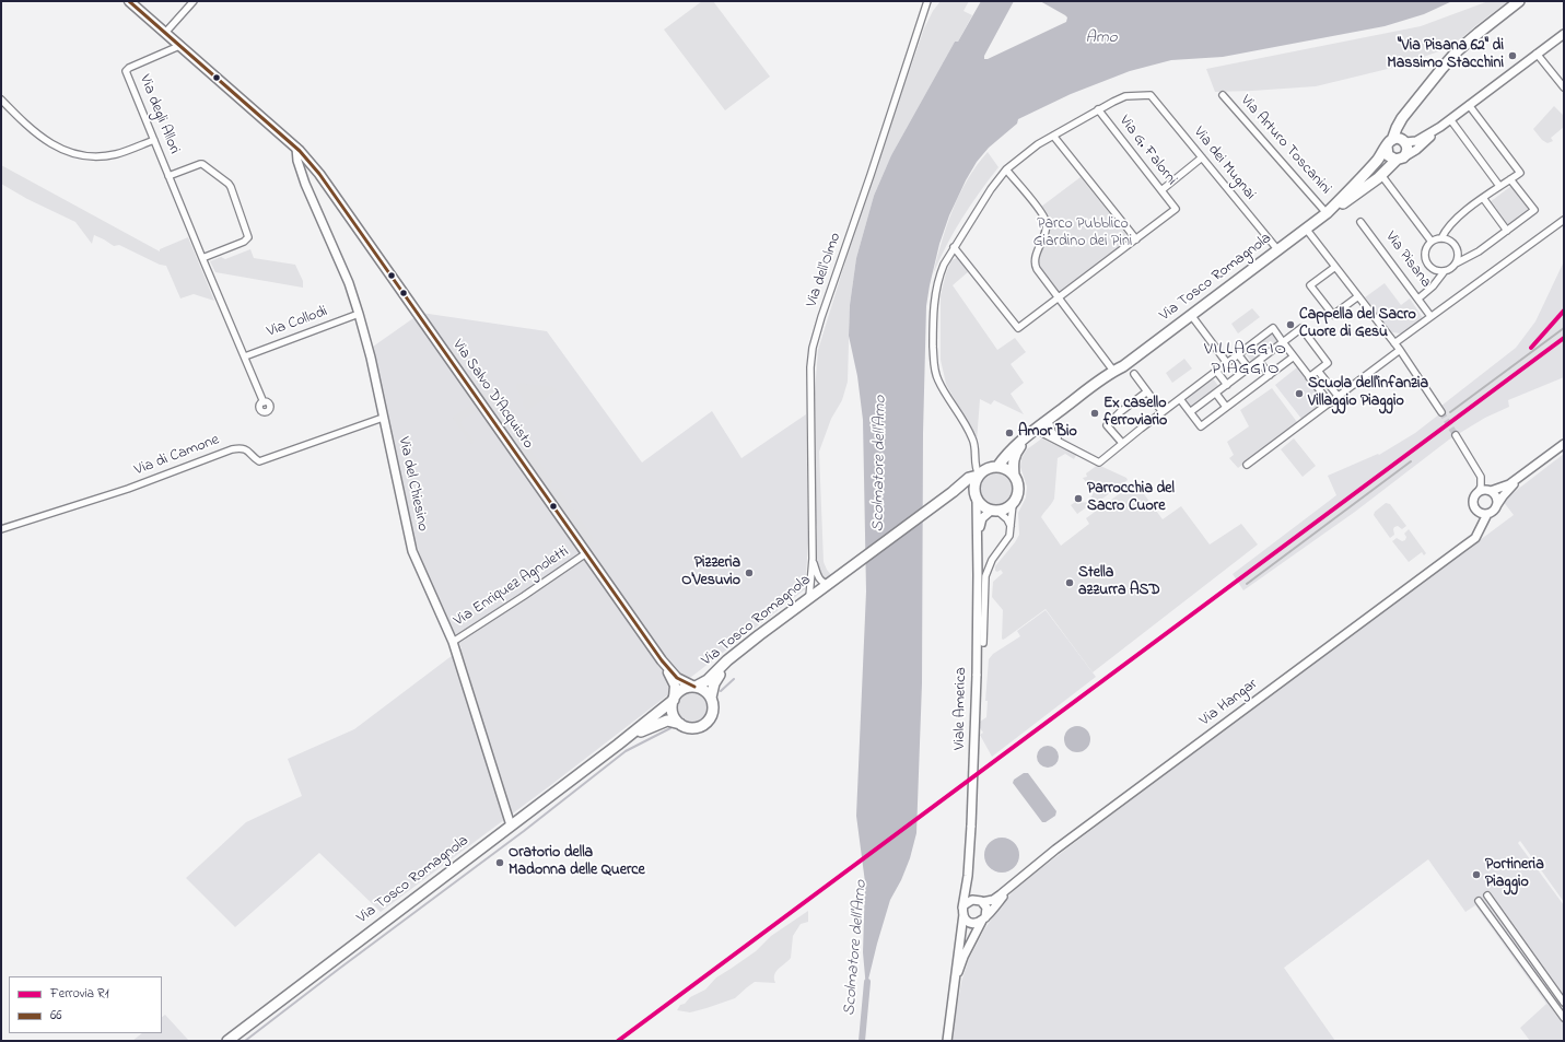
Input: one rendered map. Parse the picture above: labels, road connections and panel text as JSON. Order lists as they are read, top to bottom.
{
  "streets": {
    "main road": ["Via Tosco Romagnola", "Via Salvo D'Acquisto"],
    "street": [
      "Via degli Allori",
      "Via Arturo Toscanini",
      "Via G. Falorni",
      "Via dei Mugnai",
      "Via Pisana",
      "Via dell'Olmo",
      "Via Collodi",
      "Via di Camone",
      "Via del Chiesino",
      "Via Enriquez Agnoletti",
      "Via Hangar",
      "Viale America"
    ]
  },
  "crossings": [
    ["Via degli Allori", "Via Collodi"],
    ["Via degli Allori", "Via Salvo D'Acquisto"],
    ["Via Arturo Toscanini", "Via Tosco Romagnola"],
    ["Via G. Falorni", "Via dei Mugnai"],
    ["Via dei Mugnai", "Via Tosco Romagnola"],
    ["Via dell'Olmo", "Via Tosco Romagnola"],
    ["Via Tosco Romagnola", "Via del Chiesino"],
    ["Via Collodi", "Via del Chiesino"],
    ["Via Salvo D'Acquisto", "Via del Chiesino"],
    ["Via Salvo D'Acquisto", "Via Enriquez Agnoletti"],
    ["Via di Camone", "Via del Chiesino"],
    ["Via del Chiesino", "Via Enriquez Agnoletti"],
    ["Via Hangar", "Viale America"]
  ],
  "districts": ["VILLAGGIO PIAGGIO"],
  "water": ["Arno", "Scolmatore dell'Arno"],
  "parks": ["Parco Pubblico Giardino dei Pini"],
  "places": [
    "\"Via Pisana 62\" di Massimo Stacchini",
    "Cappella del Sacro Cuore di Gesù",
    "Scuola dell'infanzia Villaggio Piaggio",
    "Ex casello ferroviario",
    "Amor Bio",
    "Parrocchia del Sacro Cuore",
    "Pizzeria O'Vesuvio",
    "Stella azzurra ASD",
    "Oratorio della Madonna delle Querce",
    "Portineria Piaggio"
  ],
  "lines": ["transit line 66", "rail line R1"],
  "legend": ["Ferrovia R1", "66"]
}
